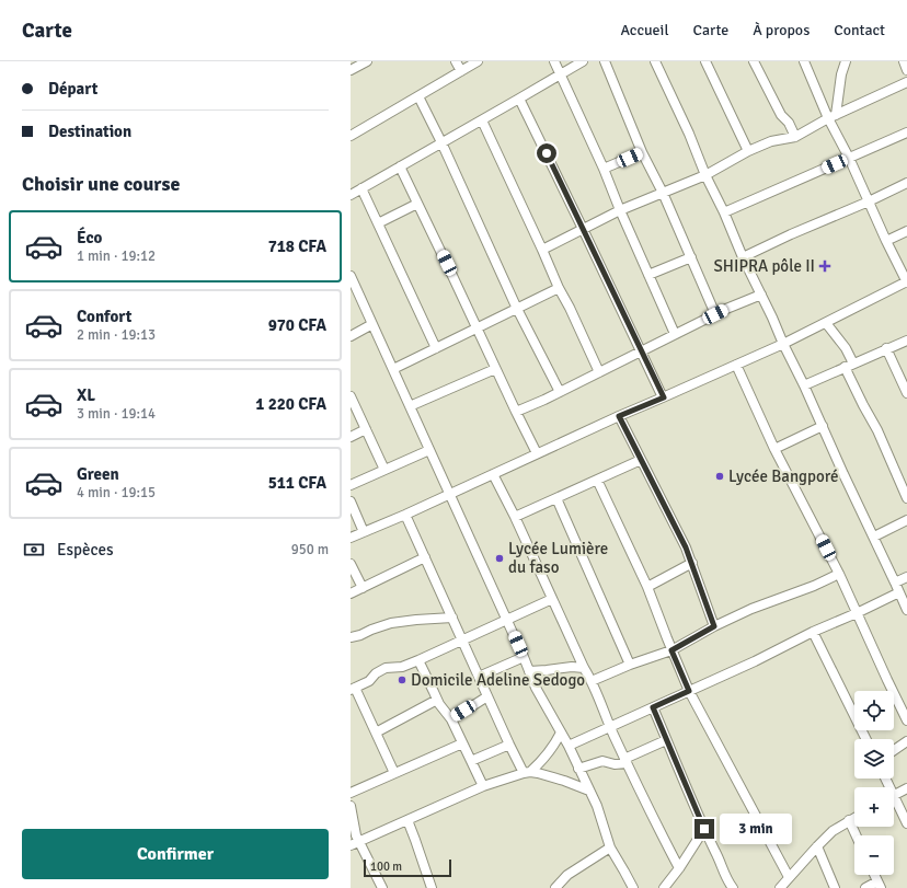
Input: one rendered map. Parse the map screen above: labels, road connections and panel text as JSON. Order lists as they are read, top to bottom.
{
  "places": {
    "health": ["SHIPRA pôle II"],
    "other": ["Lycée Bangporé", "Lycée Lumière du faso", "Domicile Adeline Sedogo"]
  },
  "scale_bar": "100 m",
  "page": {
    "header": "Carte",
    "nav": [
      "Accueil",
      "Carte",
      "À propos",
      "Contact"
    ],
    "banner": ["Départ", "Destination"],
    "heading": "Choisir une course",
    "list": [
      {
        "name": "Éco",
        "note": "1 min · 19:12",
        "value": "718 CFA"
      },
      {
        "name": "Confort",
        "note": "2 min · 19:13",
        "value": "970 CFA"
      },
      {
        "name": "XL",
        "note": "3 min · 19:14",
        "value": "1 220 CFA"
      },
      {
        "name": "Green",
        "note": "4 min · 19:15",
        "value": "511 CFA"
      }
    ],
    "pay": ["Espèces", "950 m"],
    "map_buttons": ["+", "−"],
    "bubble": "3 min",
    "buttons": "Confirmer",
    "scale": "100 m"
  }
}
